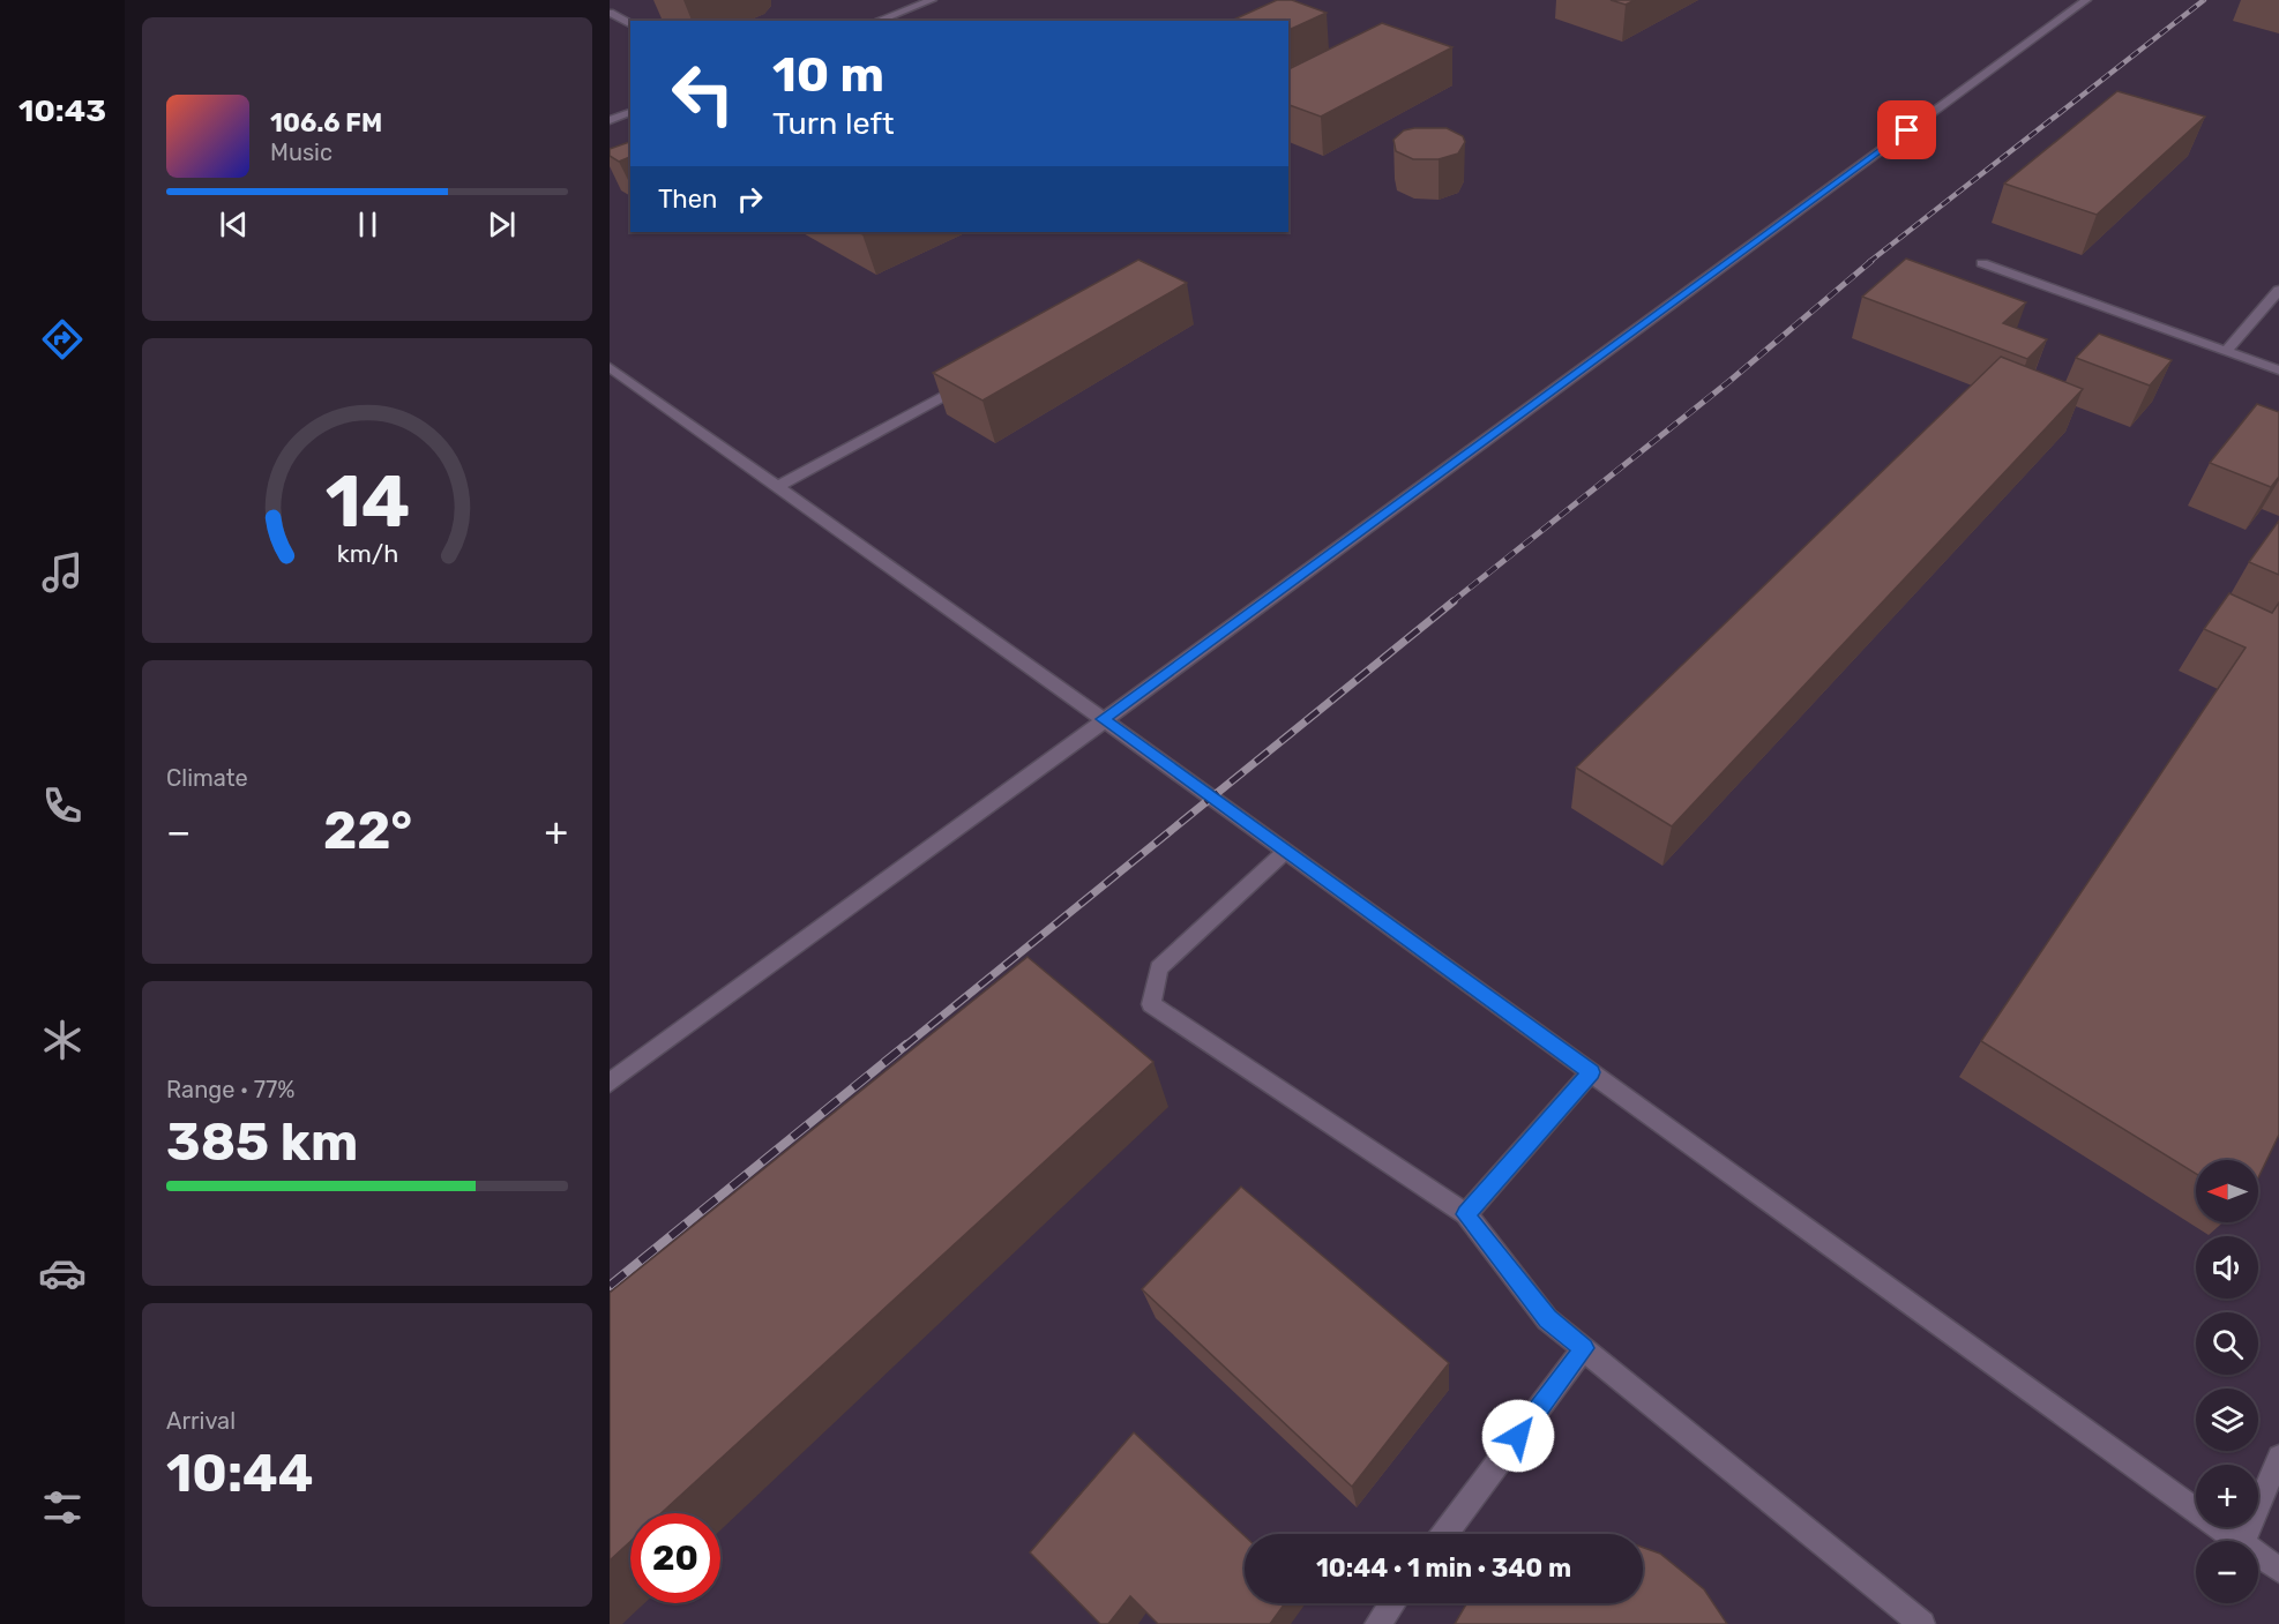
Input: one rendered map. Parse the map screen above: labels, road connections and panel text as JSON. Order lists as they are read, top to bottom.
{
  "north": "left",
  "page": {
    "tabs": "10:43",
    "turn": ["10 m", "Turn left"],
    "song": ["106.6 FM", "Music"],
    "then": "Then",
    "tile": [
      "Climate",
      ["Range · 77%", "385 km"],
      ["Arrival", "10:44"]
    ],
    "heat": ["−", "22°", "+"],
    "map_buttons": ["+", "−"],
    "limit": "20",
    "trip": "10:44 · 1 min · 340 m",
    "gauge": ["14", "km/h"]
  }
}
